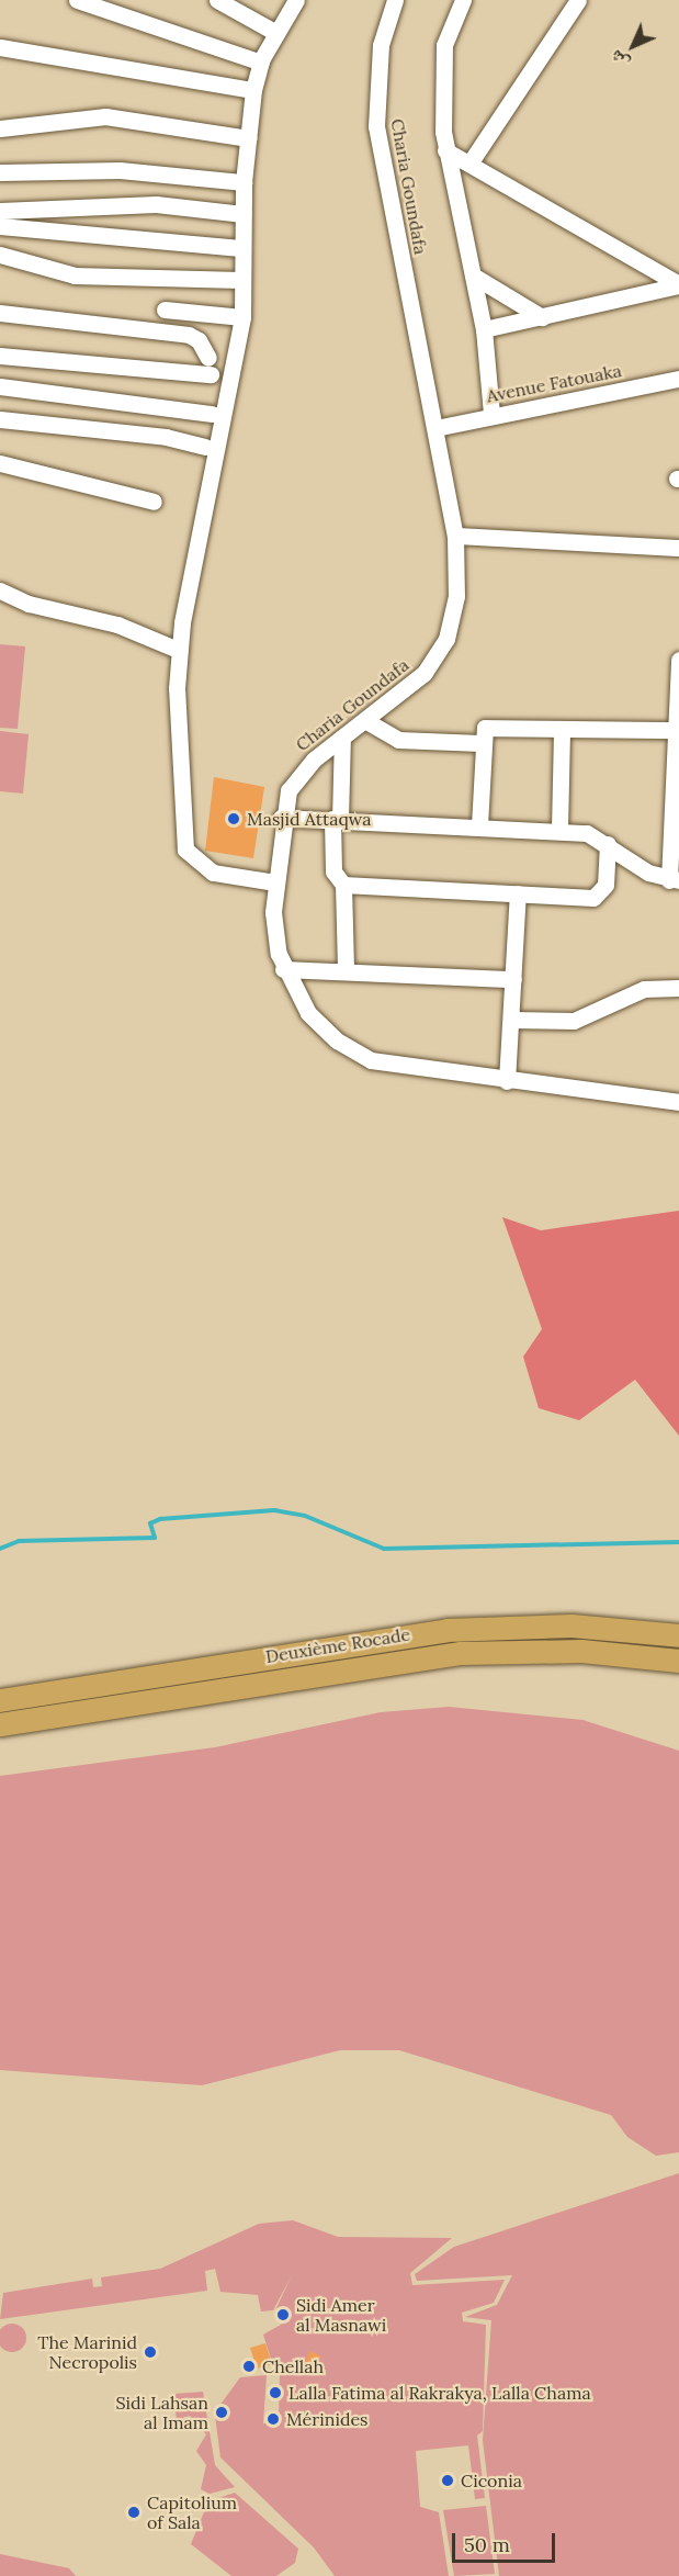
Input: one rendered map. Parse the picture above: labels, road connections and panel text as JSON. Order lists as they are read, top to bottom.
{
  "streets": {
    "highway": ["Deuxième Rocade"],
    "street": ["Charia Goundafa", "Avenue Fatouaka"]
  },
  "crossings": [
    ["Charia Goundafa", "Avenue Fatouaka"]
  ],
  "places": [
    "Masjid Attaqwa",
    "Sidi Amer al Masnawi",
    "The Marinid Necropolis",
    "Chellah",
    "Lalla Fatima al Rakrakya, Lalla Chama",
    "Sidi Lahsan al Imam",
    "Mérinides",
    "Ciconia",
    "Capitolium of Sala"
  ],
  "scale_bar": "50 m",
  "north": "bottom left"
}
